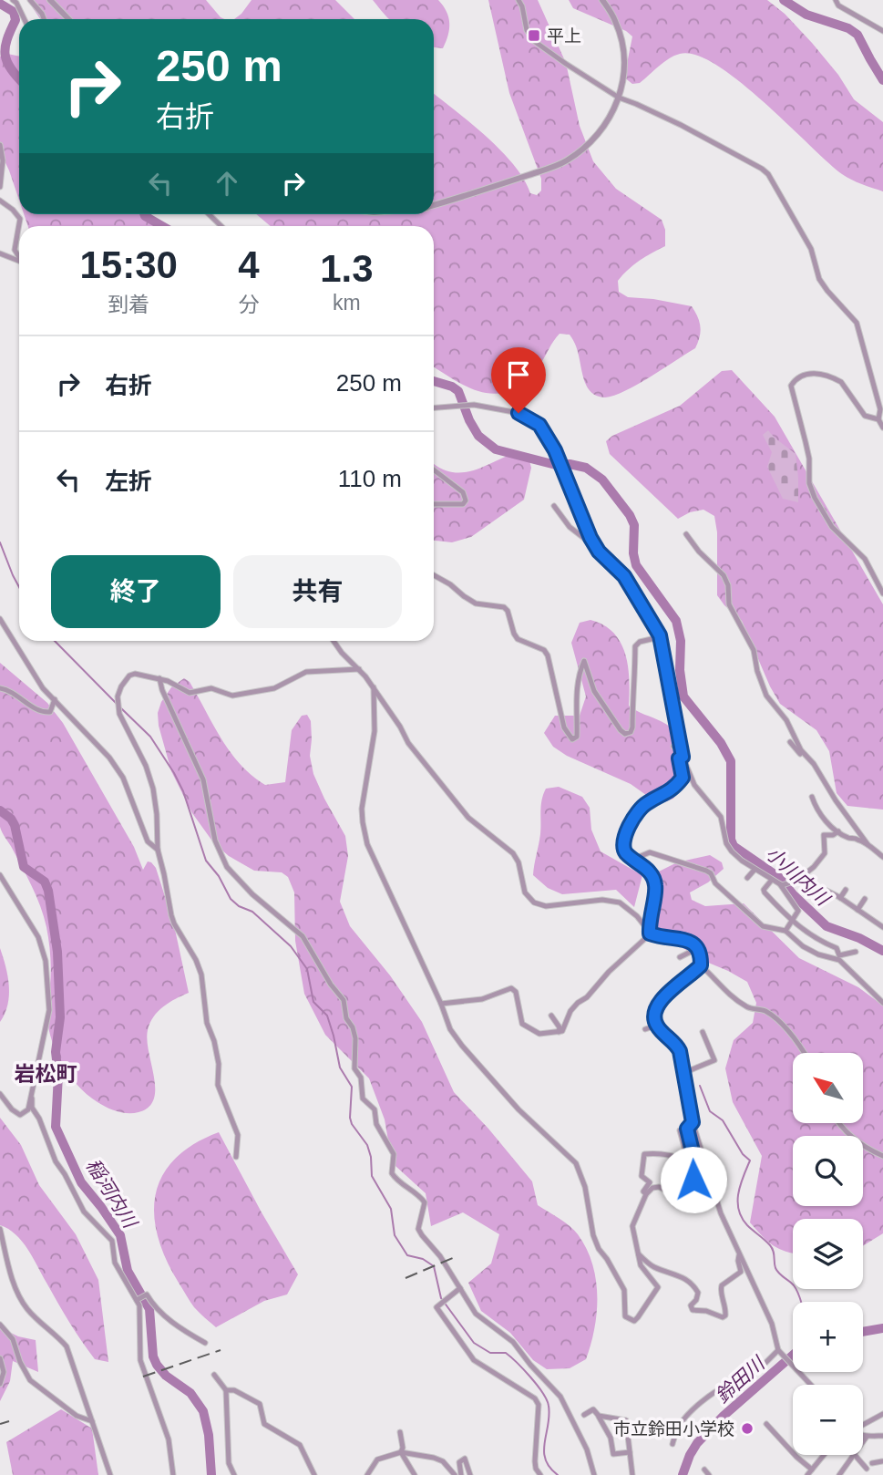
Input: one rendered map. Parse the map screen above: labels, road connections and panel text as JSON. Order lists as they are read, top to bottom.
{
  "districts": ["岩松町"],
  "water": ["小川内川", "稲河内川", "鈴田川"],
  "places": {
    "transit": ["平上"],
    "other": ["市立鈴田小学校"]
  },
  "north": "top left",
  "page": {
    "turn": ["250 m", "右折"],
    "eta": [
      "15:30",
      "到着",
      "4",
      "分",
      "1.3",
      "km"
    ],
    "list": [
      {
        "name": "右折",
        "value": "250 m"
      },
      {
        "name": "左折",
        "value": "110 m"
      }
    ],
    "buttons": ["終了", "共有"],
    "map_buttons": ["+", "−"]
  }
}
